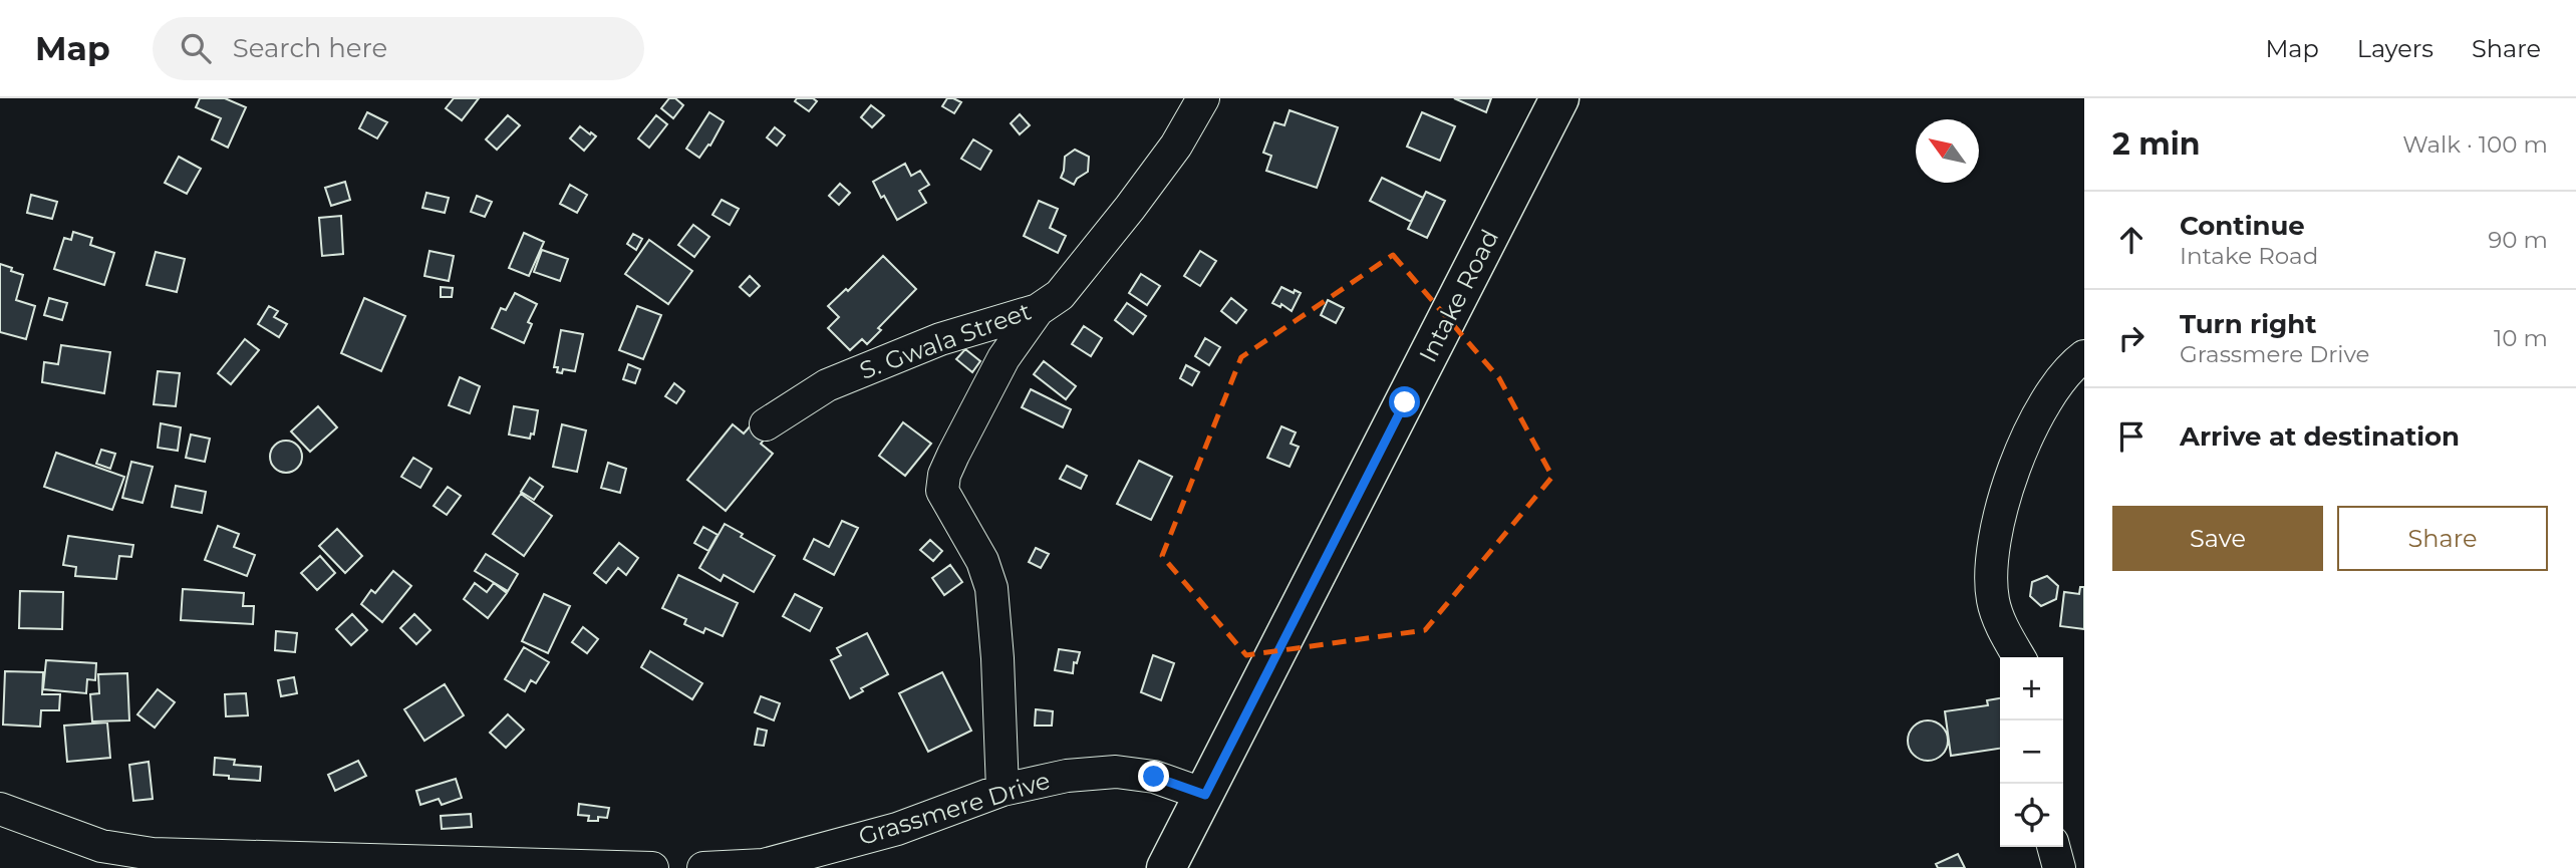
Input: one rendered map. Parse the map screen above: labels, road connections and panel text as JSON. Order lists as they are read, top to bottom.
{
  "streets": {
    "street": ["Intake Road", "S. Gwala Street", "Grassmere Drive"]
  },
  "crossings": [
    ["Intake Road", "Grassmere Drive"]
  ],
  "north": "top left",
  "page": {
    "header": "Map",
    "search": "Search here",
    "nav": ["Map", "Layers", "Share"],
    "heading": ["2 min", "Walk · 100 m"],
    "list": [
      ["Continue", "Intake Road", "90 m"],
      ["Turn right", "Grassmere Drive", "10 m"],
      "Arrive at destination"
    ],
    "buttons": ["Save", "Share"],
    "map_buttons": ["+", "−"]
  }
}
